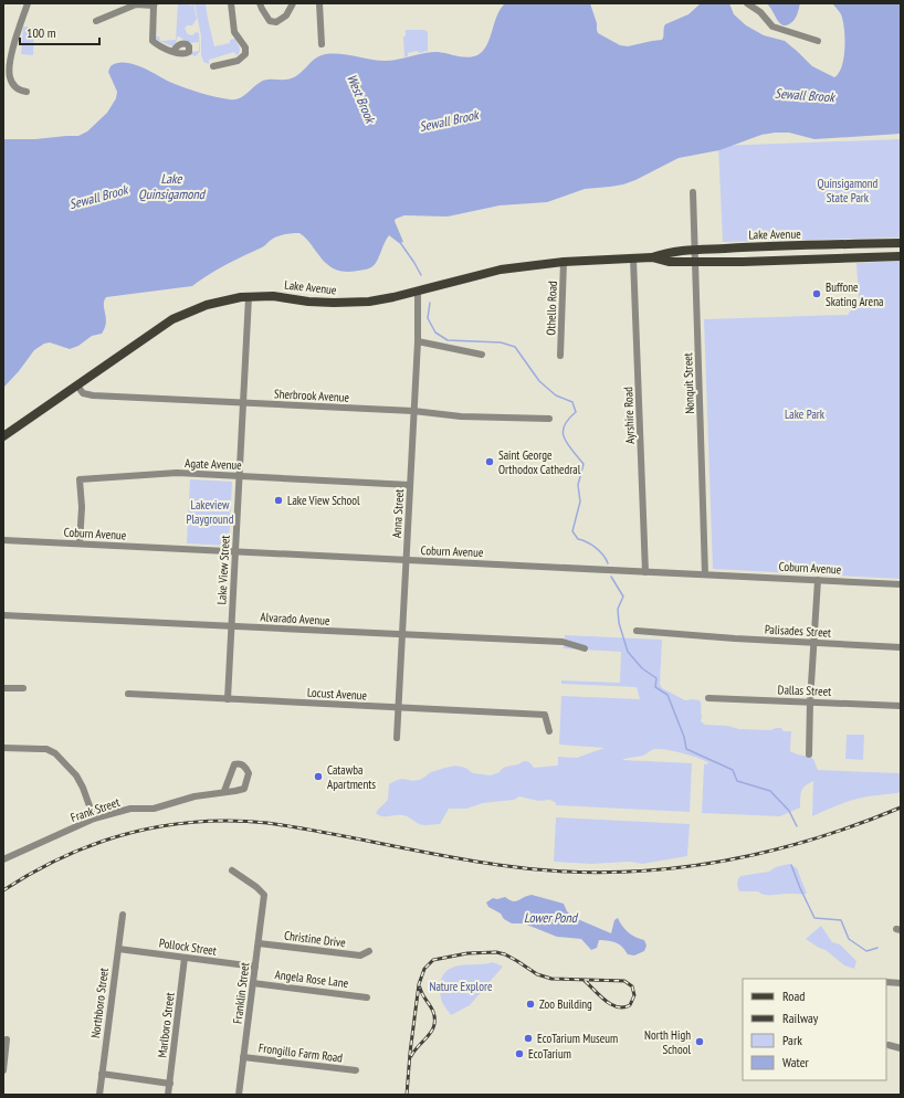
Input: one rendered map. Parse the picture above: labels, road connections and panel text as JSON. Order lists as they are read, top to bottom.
{
  "streets": {
    "main road": ["Lake Avenue"],
    "street": [
      "Othello Road",
      "Nonquit Street",
      "Sherbrook Avenue",
      "Ayrshire Road",
      "Agate Avenue",
      "Anna Street",
      "Coburn Avenue",
      "Lake View Street",
      "Alvarado Avenue",
      "Palisades Street",
      "Dallas Street",
      "Locust Avenue",
      "Frank Street",
      "Christine Drive",
      "Pollock Street",
      "Angela Rose Lane",
      "Franklin Street",
      "Northboro Street",
      "Marlboro Street",
      "Frongillo Farm Road"
    ]
  },
  "crossings": [
    ["Lake Avenue", "Othello Road"],
    ["Lake Avenue", "Nonquit Street"],
    ["Lake Avenue", "Sherbrook Avenue"],
    ["Lake Avenue", "Ayrshire Road"],
    ["Lake Avenue", "Anna Street"],
    ["Nonquit Street", "Coburn Avenue"],
    ["Sherbrook Avenue", "Anna Street"],
    ["Sherbrook Avenue", "Lake View Street"],
    ["Ayrshire Road", "Coburn Avenue"],
    ["Agate Avenue", "Anna Street"],
    ["Agate Avenue", "Coburn Avenue"],
    ["Agate Avenue", "Lake View Street"],
    ["Anna Street", "Coburn Avenue"],
    ["Anna Street", "Alvarado Avenue"],
    ["Anna Street", "Locust Avenue"],
    ["Coburn Avenue", "Lake View Street"],
    ["Lake View Street", "Alvarado Avenue"],
    ["Lake View Street", "Locust Avenue"],
    ["Christine Drive", "Franklin Street"],
    ["Pollock Street", "Franklin Street"],
    ["Pollock Street", "Northboro Street"],
    ["Pollock Street", "Marlboro Street"],
    ["Angela Rose Lane", "Franklin Street"],
    ["Franklin Street", "Frongillo Farm Road"]
  ],
  "water": [
    "Sewall Brook",
    "West Brook",
    "Lake Quinsigamond",
    "Lower Pond"
  ],
  "parks": [
    "Quinsigamond State Park",
    "Lake Park",
    "Lakeview Playground",
    "Nature Explore"
  ],
  "places": [
    "Buffone Skating Arena",
    "Saint George Orthodox Cathedral",
    "Lake View School",
    "Catawba Apartments",
    "Zoo Building",
    "EcoTarium Museum",
    "North High School",
    "EcoTarium"
  ],
  "legend": [
    "Road",
    "Railway",
    "Park",
    "Water"
  ],
  "scale_bar": "100 m"
}
